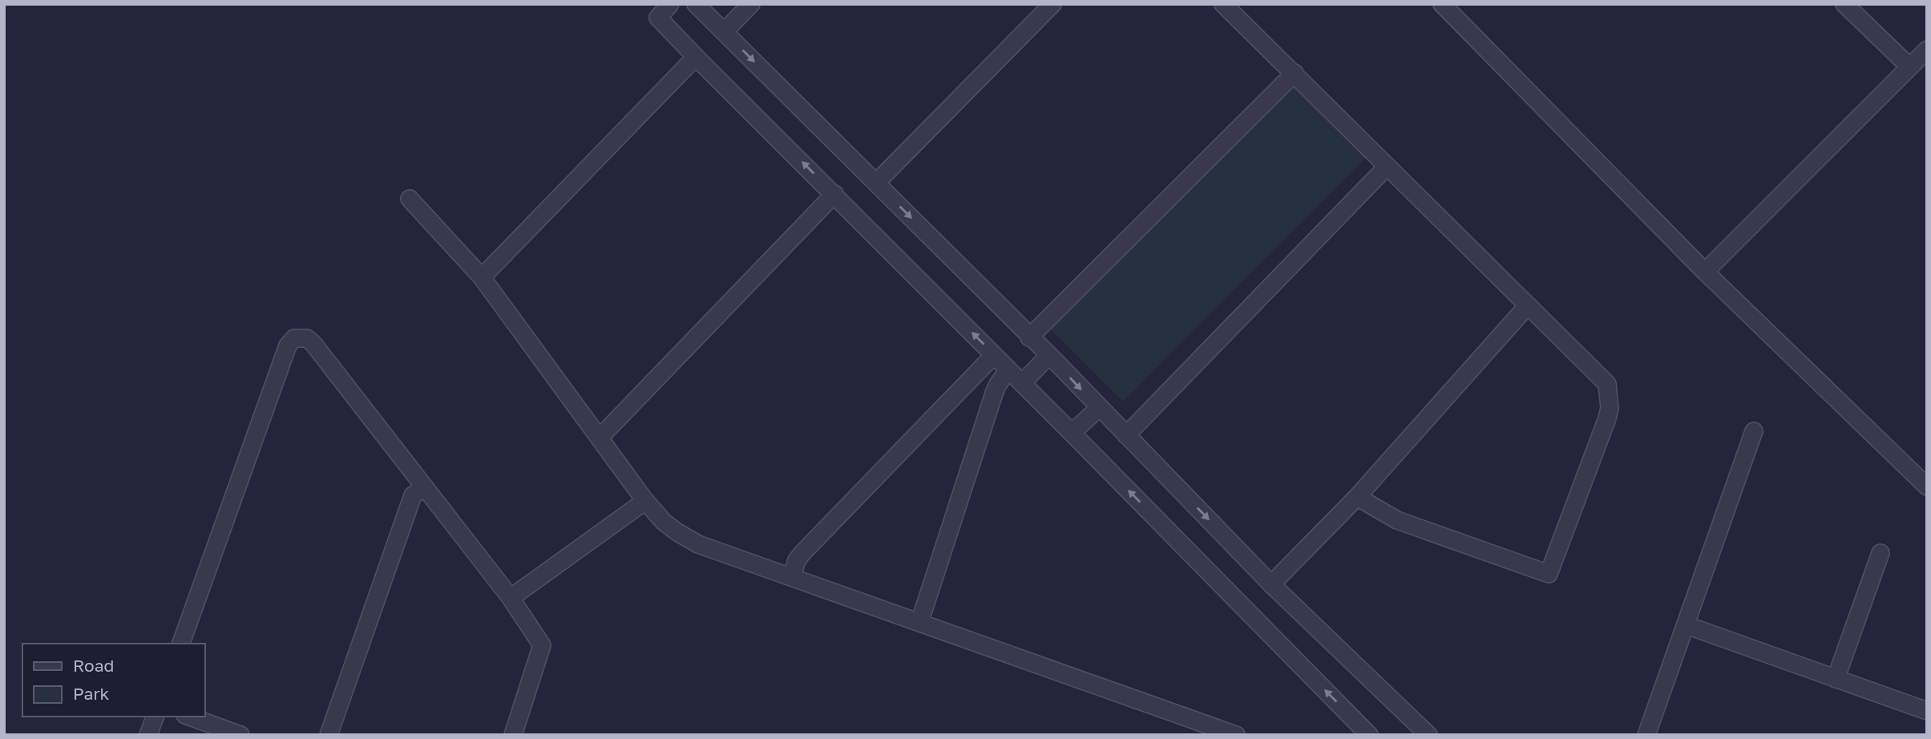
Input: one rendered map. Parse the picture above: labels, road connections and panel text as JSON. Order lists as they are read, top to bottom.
{
  "legend": ["Road", "Park"]
}
